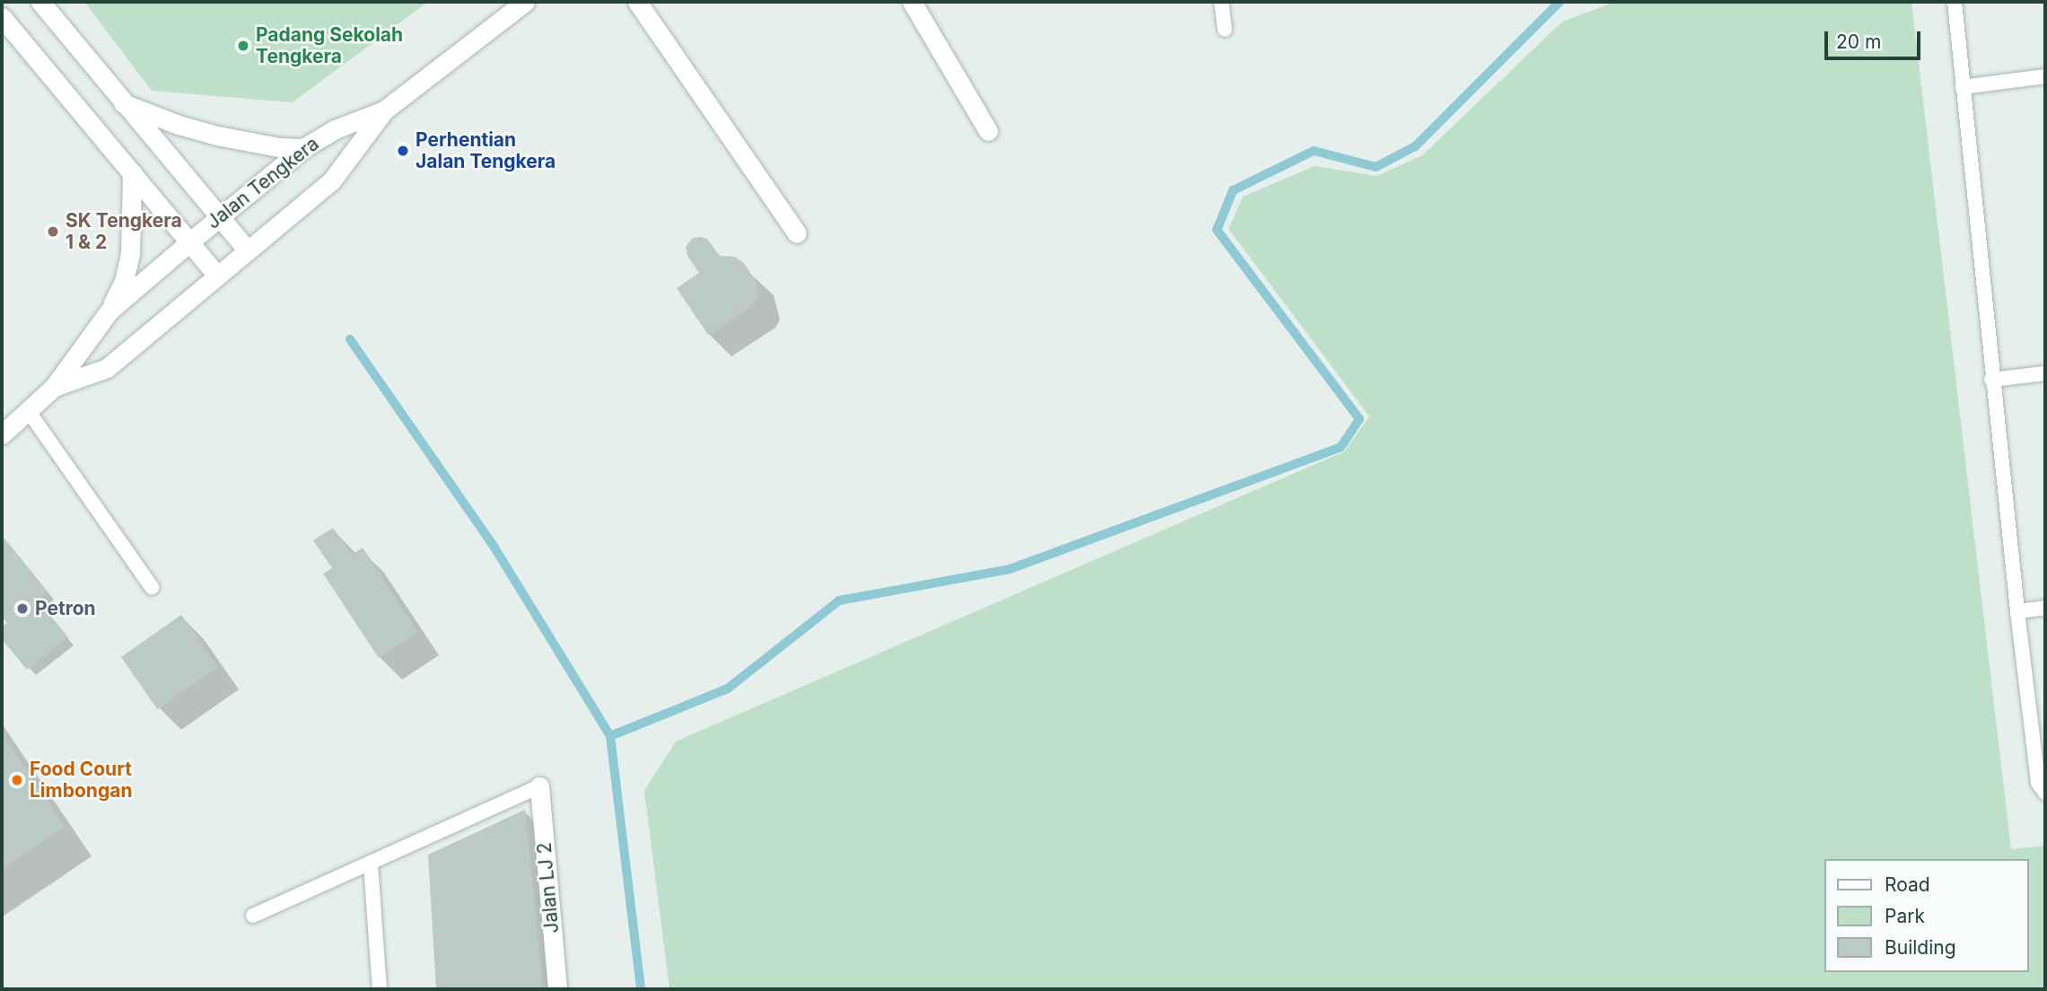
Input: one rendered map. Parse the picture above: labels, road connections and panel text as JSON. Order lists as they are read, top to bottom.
{
  "streets": {
    "main road": ["Jalan Tengkera", "Jalan LJ 2"]
  },
  "places": [
    "Padang Sekolah Tengkera",
    "Perhentian Jalan Tengkera",
    "SK Tengkera 1 & 2",
    "Petron",
    "Food Court Limbongan"
  ],
  "legend": ["Road", "Park", "Building"],
  "scale_bar": "20 m"
}
